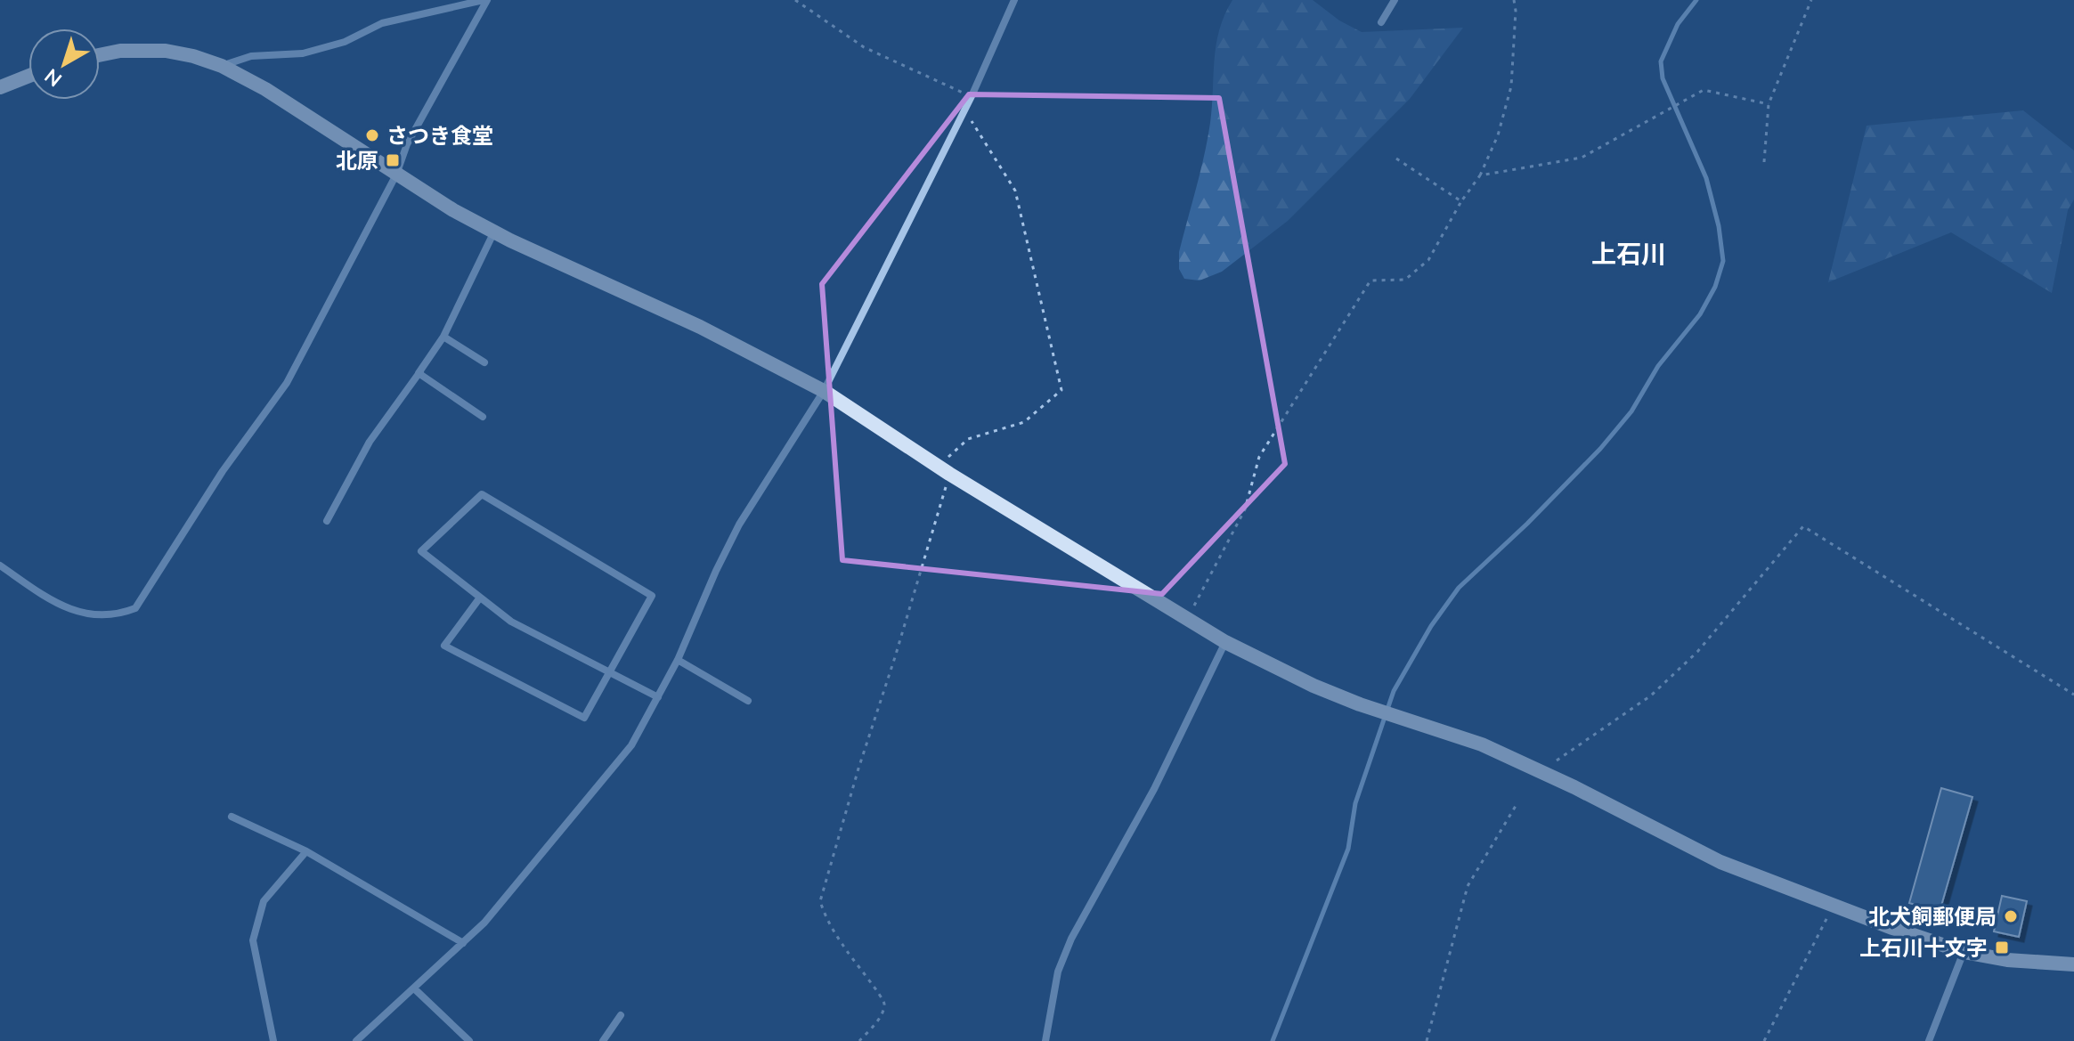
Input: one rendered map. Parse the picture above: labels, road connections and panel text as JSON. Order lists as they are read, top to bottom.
{
  "districts": ["上石川"],
  "places": {
    "other": ["さつき食堂", "北犬飼郵便局"],
    "transit": ["北原", "上石川十文字"]
  },
  "north": "bottom left"
}
